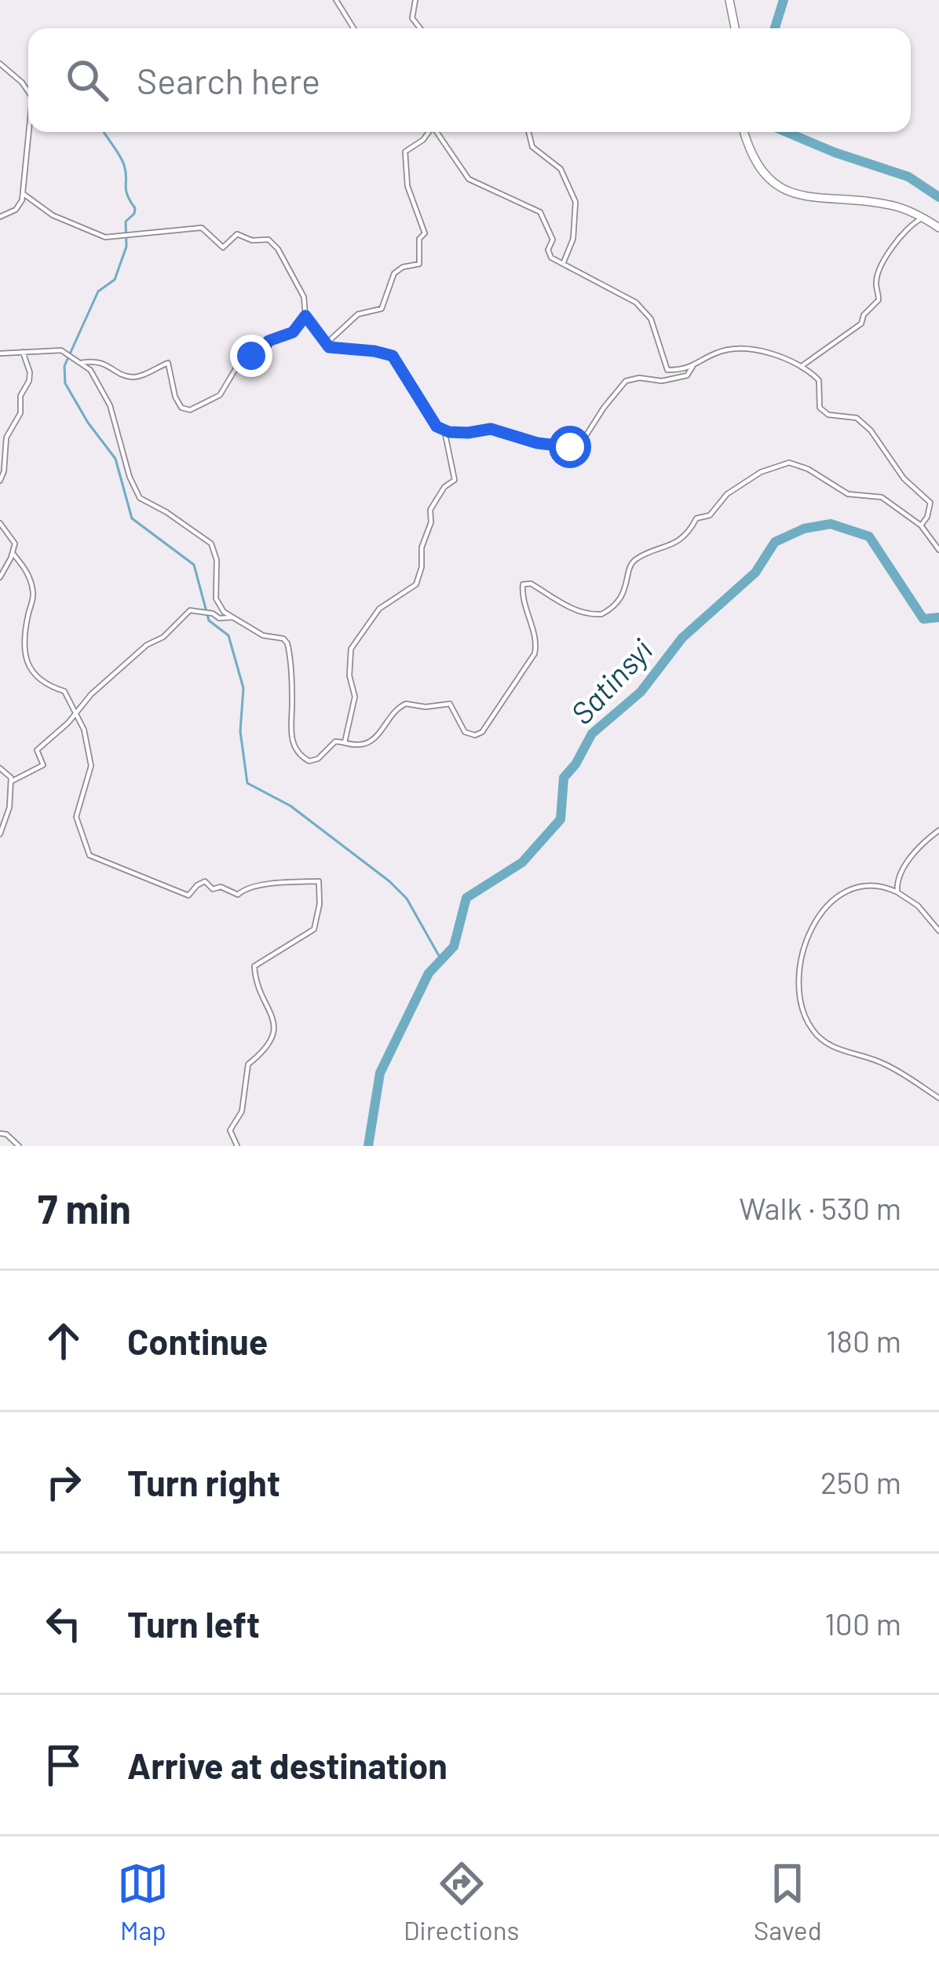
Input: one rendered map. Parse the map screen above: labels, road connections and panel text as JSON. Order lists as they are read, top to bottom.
{
  "water": ["Satinsyi"],
  "page": {
    "search": "Search here",
    "heading": ["7 min", "Walk · 530 m"],
    "list": [
      ["Continue", "180 m"],
      ["Turn right", "250 m"],
      ["Turn left", "100 m"],
      "Arrive at destination"
    ],
    "nav": ["Map", "Directions", "Saved"]
  }
}
